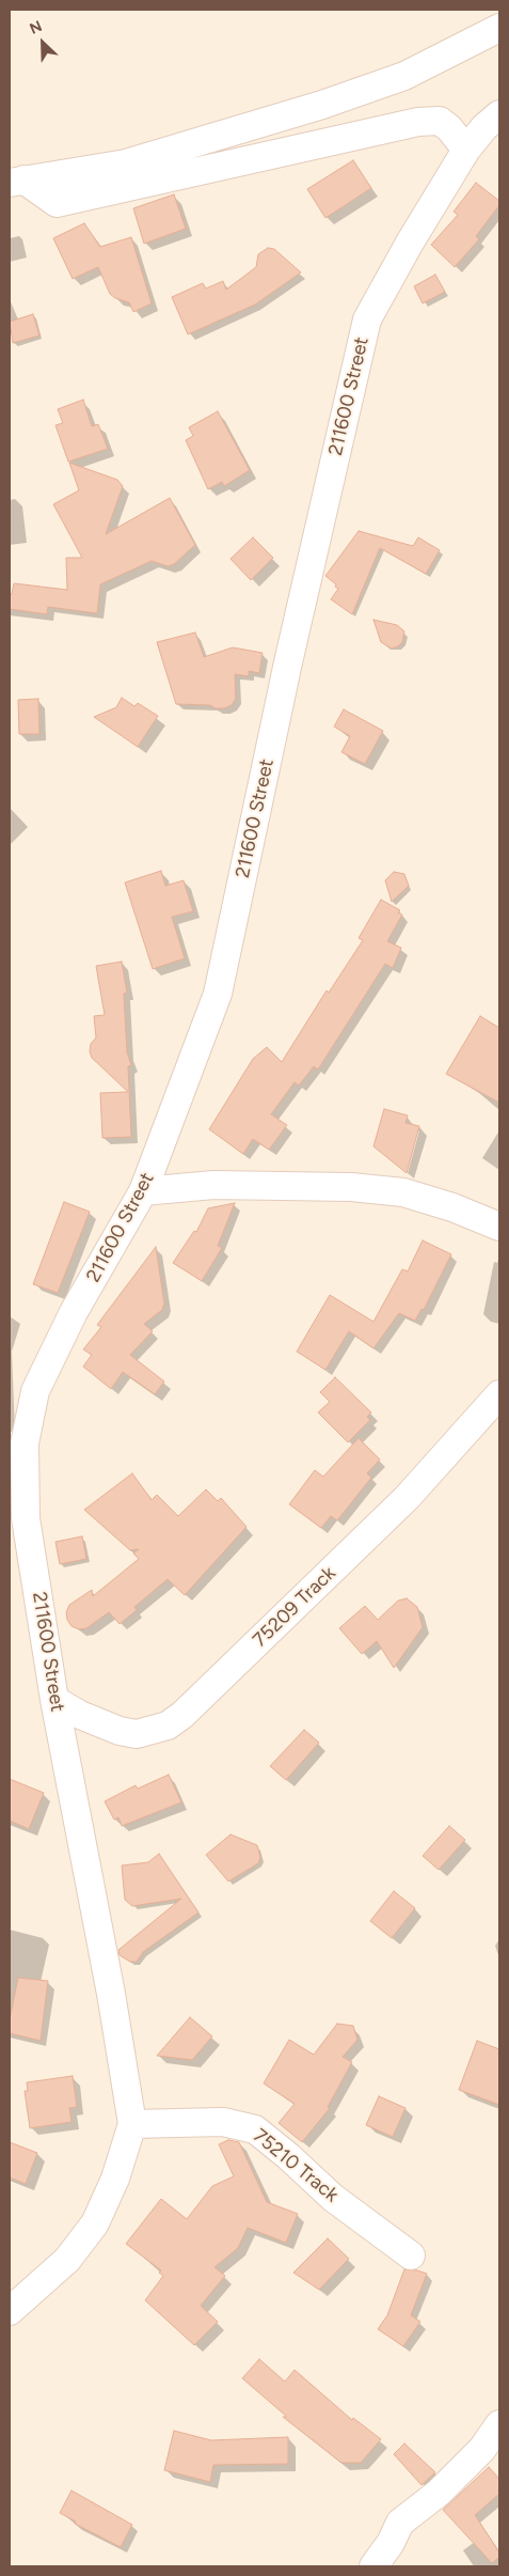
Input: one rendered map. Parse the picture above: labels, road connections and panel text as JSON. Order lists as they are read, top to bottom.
{
  "streets": {
    "street": ["211600 Street", "75209 Track", "75210 Track"]
  },
  "crossings": [
    ["211600 Street", "75209 Track"],
    ["211600 Street", "75210 Track"]
  ],
  "north": "top left"
}
